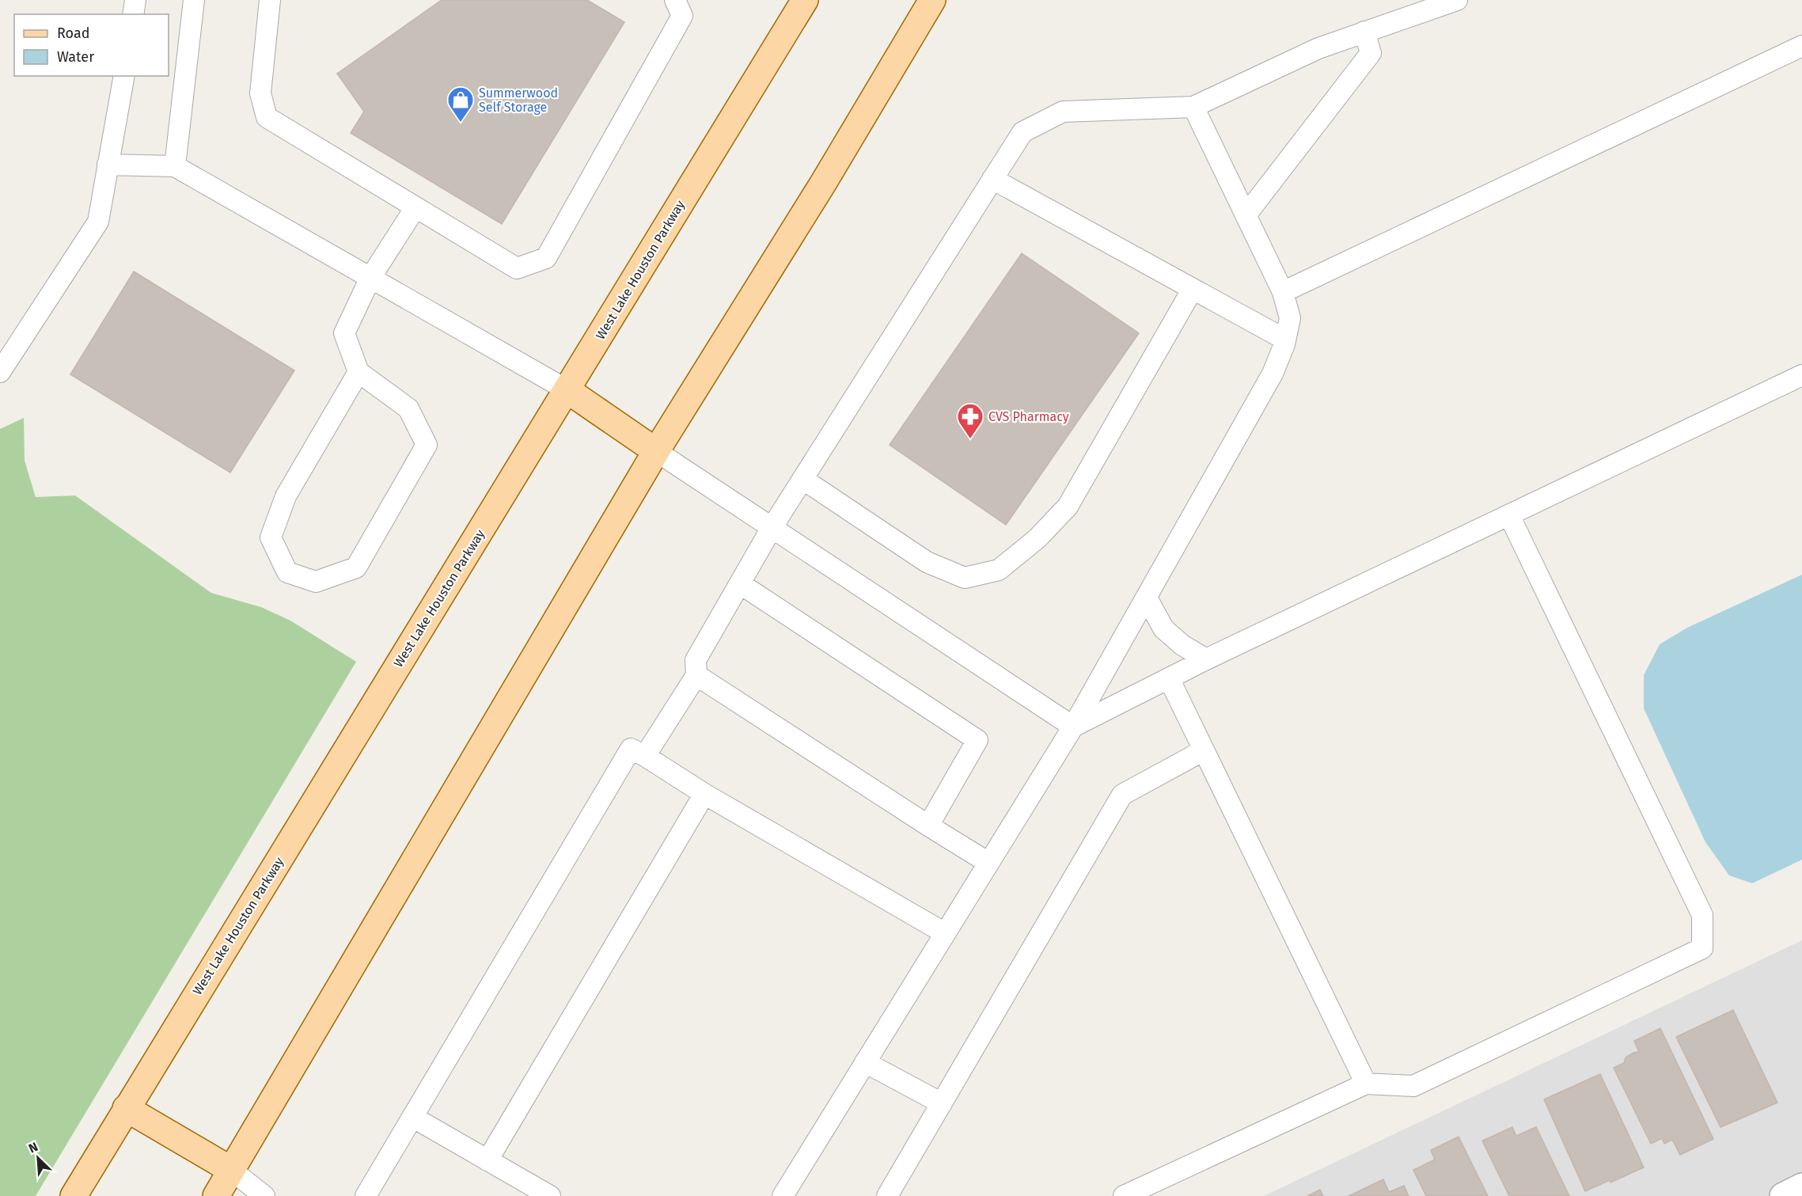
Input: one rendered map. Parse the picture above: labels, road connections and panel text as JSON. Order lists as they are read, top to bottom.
{
  "streets": {
    "main road": ["West Lake Houston Parkway"]
  },
  "places": {
    "shop": ["Summerwood Self Storage"],
    "pharmacy": ["CVS Pharmacy"]
  },
  "legend": ["Road", "Water"],
  "north": "top left"
}
